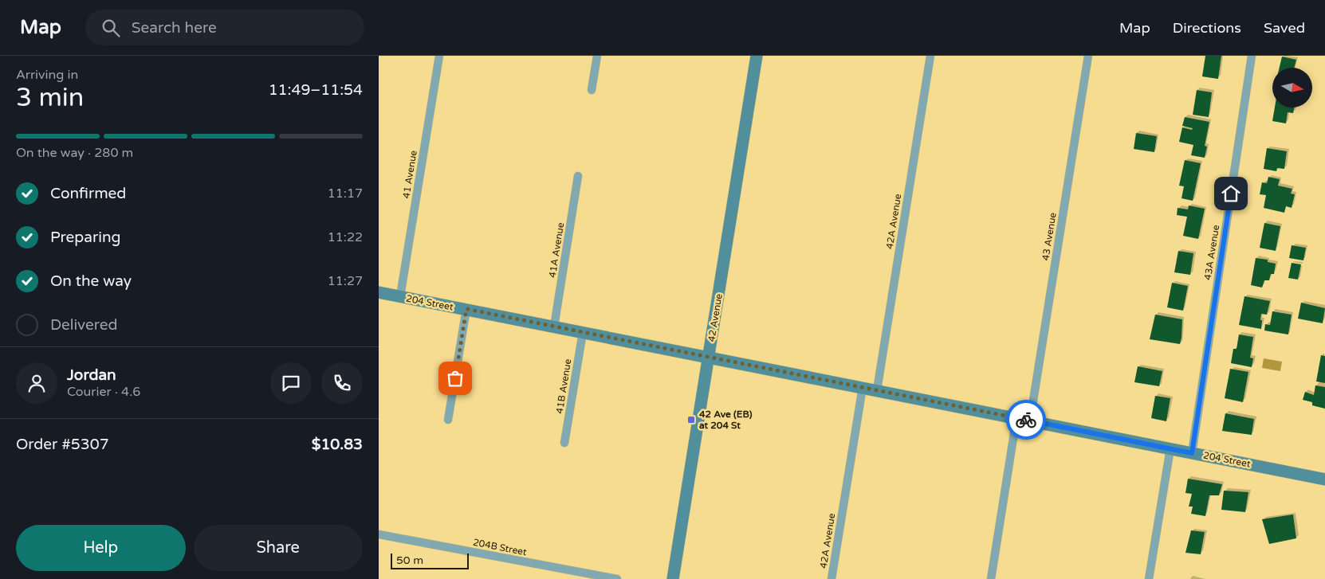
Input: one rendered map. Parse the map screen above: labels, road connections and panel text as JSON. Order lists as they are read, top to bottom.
{
  "streets": {
    "street": [
      "41 Avenue",
      "42A Avenue",
      "43 Avenue",
      "41A Avenue",
      "43A Avenue",
      "204 Street",
      "42 Avenue",
      "41B Avenue",
      "204B Street"
    ]
  },
  "crossings": [
    ["41 Avenue", "204 Street"],
    ["42A Avenue", "204 Street"],
    ["43 Avenue", "204 Street"],
    ["41A Avenue", "204 Street"],
    ["43A Avenue", "204 Street"],
    ["204 Street", "42 Avenue"],
    ["204 Street", "41B Avenue"]
  ],
  "places": {
    "transit": ["42 Ave (EB) at 204 St"]
  },
  "scale_bar": "50 m",
  "north": "right",
  "page": {
    "header": "Map",
    "search": "Search here",
    "nav": ["Map", "Directions", "Saved"],
    "heading": ["3 min", "Arriving in", "11:49–11:54"],
    "panel": [
      "Jordan",
      "Courier · 4.6",
      "Order #5307",
      "$10.83"
    ],
    "bar": "On the way · 280 m",
    "list": [
      ["Confirmed", "11:17"],
      ["Preparing", "11:22"],
      ["On the way", "11:27"],
      "Delivered"
    ],
    "buttons": ["Help", "Share"],
    "scale": "50 m"
  }
}
